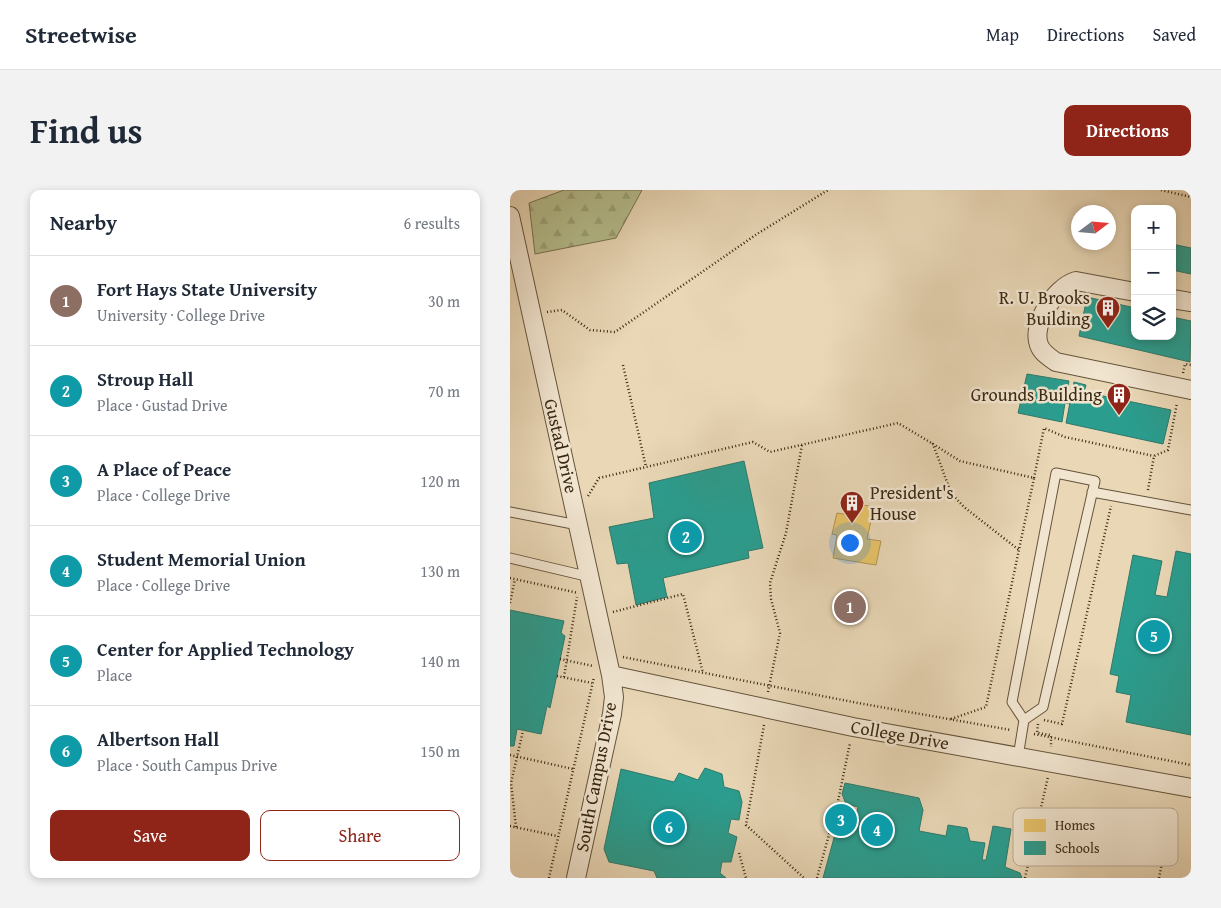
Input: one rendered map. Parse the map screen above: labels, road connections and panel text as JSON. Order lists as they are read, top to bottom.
{
  "streets": {
    "street": ["Gustad Drive", "College Drive", "South Campus Drive"]
  },
  "crossings": [
    ["Gustad Drive", "College Drive"],
    ["Gustad Drive", "South Campus Drive"],
    ["College Drive", "South Campus Drive"]
  ],
  "places": {
    "building": ["R. U. Brooks Building", "Grounds Building", "President's House"]
  },
  "legend": ["Homes", "Schools"],
  "north": "right",
  "page": {
    "header": "Streetwise",
    "nav": ["Map", "Directions", "Saved"],
    "title": "Find us",
    "buttons": [
      "Directions",
      ["Save", "Share"]
    ],
    "heading": ["Nearby", "6 results"],
    "map_buttons": ["+", "−"],
    "list": [
      {
        "mark": "1",
        "name": "Fort Hays State University",
        "note": "University · College Drive",
        "value": "30 m"
      },
      {
        "mark": "2",
        "name": "Stroup Hall",
        "note": "Place · Gustad Drive",
        "value": "70 m"
      },
      {
        "mark": "3",
        "name": "A Place of Peace",
        "note": "Place · College Drive",
        "value": "120 m"
      },
      {
        "mark": "4",
        "name": "Student Memorial Union",
        "note": "Place · College Drive",
        "value": "130 m"
      },
      {
        "mark": "5",
        "name": "Center for Applied Technology",
        "note": "Place",
        "value": "140 m"
      },
      {
        "mark": "6",
        "name": "Albertson Hall",
        "note": "Place · South Campus Drive",
        "value": "150 m"
      }
    ],
    "pins": [
      "2",
      "1",
      "5",
      "3",
      "6",
      "4"
    ]
  }
}
